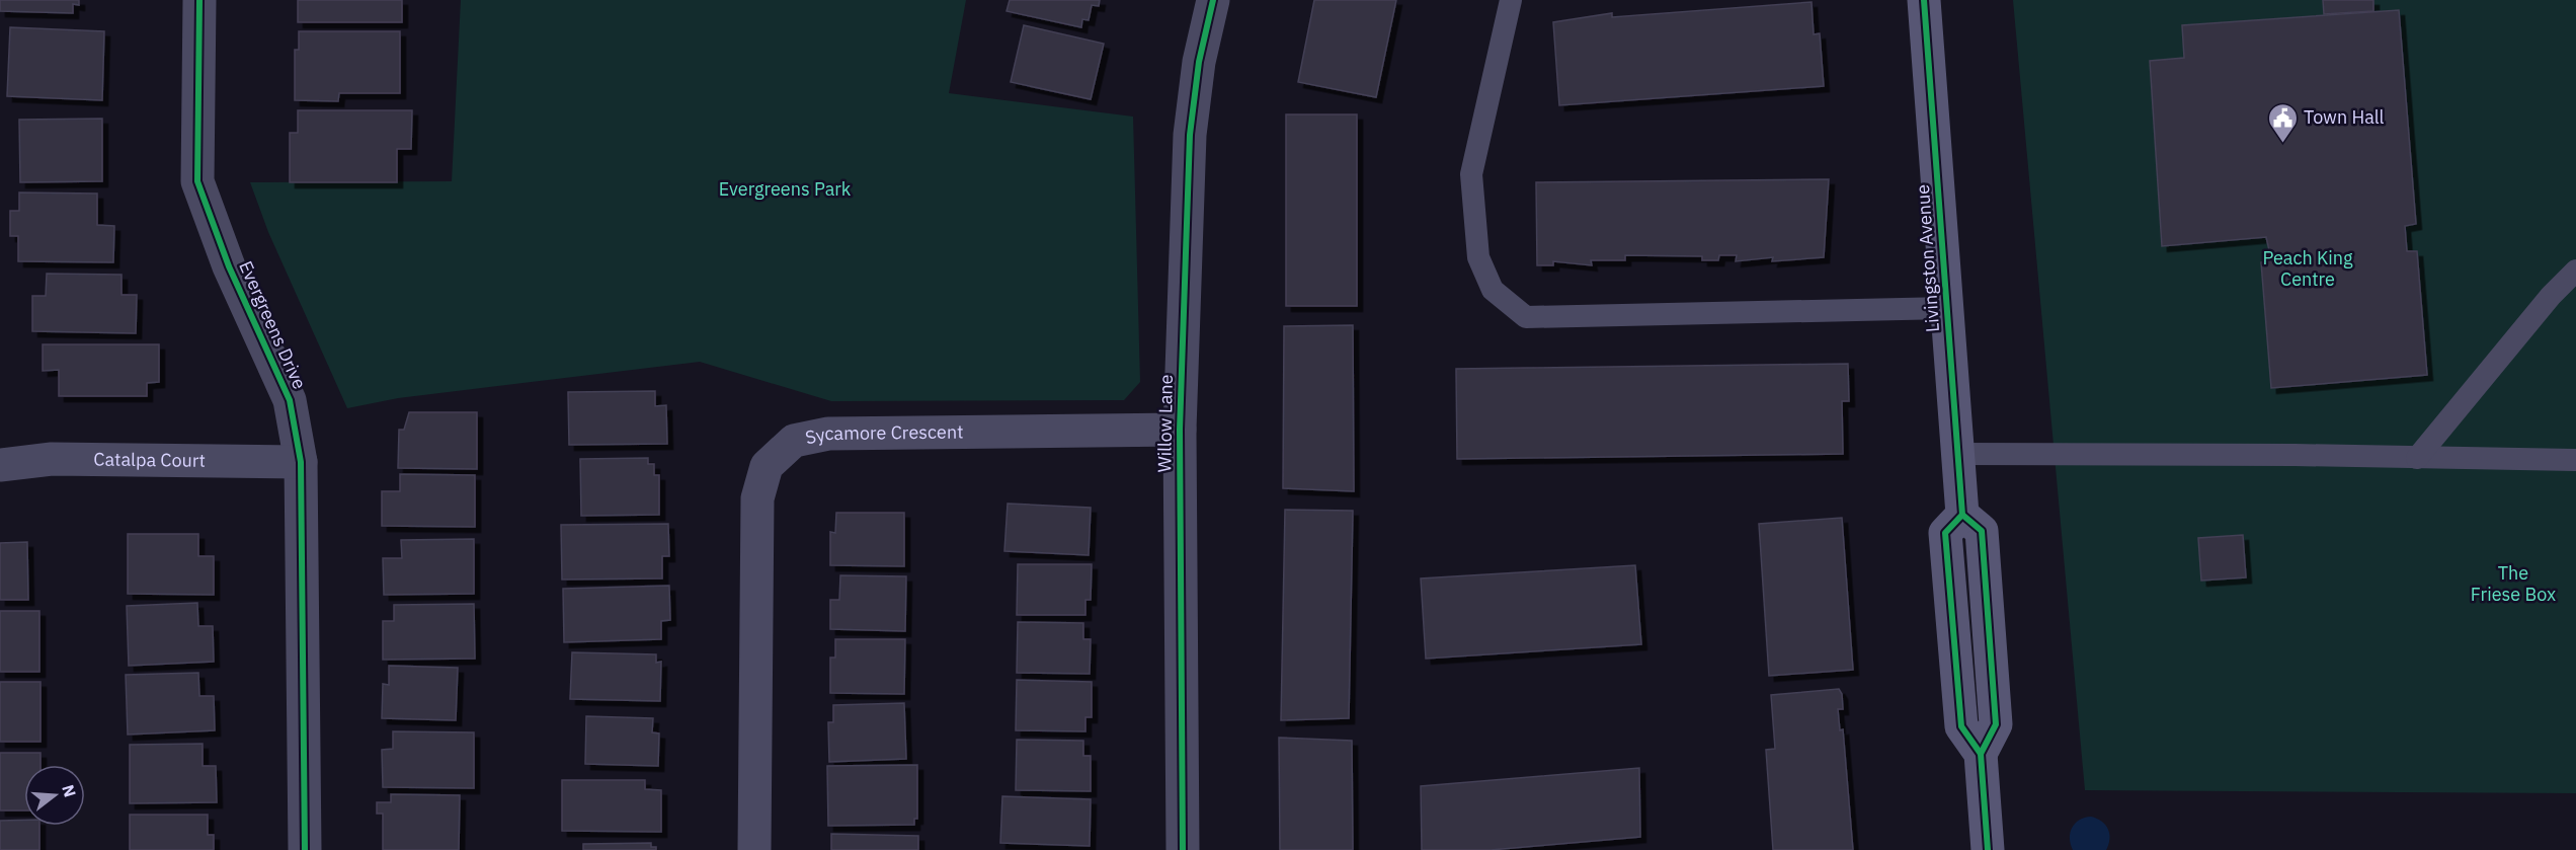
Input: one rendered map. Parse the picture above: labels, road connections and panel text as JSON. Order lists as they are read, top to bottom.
{
  "streets": {
    "main road": ["Livingston Avenue"],
    "street": [
      "Evergreens Drive",
      "Willow Lane",
      "Sycamore Crescent",
      "Catalpa Court"
    ]
  },
  "crossings": [
    ["Evergreens Drive", "Catalpa Court"],
    ["Willow Lane", "Sycamore Crescent"]
  ],
  "parks": ["Evergreens Park", "Peach King Centre", "The Friese Box"],
  "places": {
    "public building": ["Town Hall"]
  },
  "north": "right"
}
